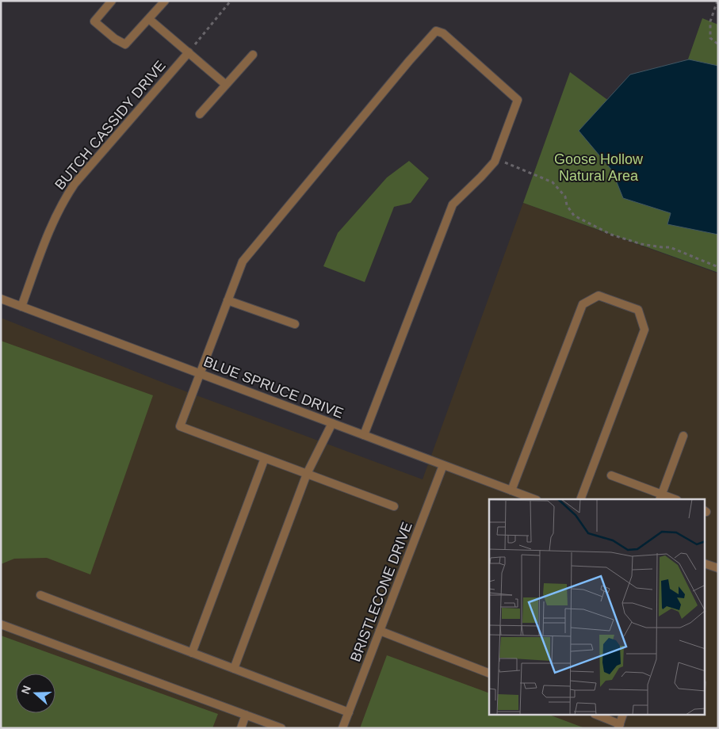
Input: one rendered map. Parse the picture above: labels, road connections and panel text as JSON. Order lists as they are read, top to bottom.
{
  "streets": {
    "street": ["BUTCH CASSIDY DRIVE", "BLUE SPRUCE DRIVE", "BRISTLECONE DRIVE"]
  },
  "crossings": [
    ["BUTCH CASSIDY DRIVE", "BLUE SPRUCE DRIVE"],
    ["BLUE SPRUCE DRIVE", "BRISTLECONE DRIVE"]
  ],
  "parks": ["Goose Hollow Natural Area"],
  "north": "left"
}
